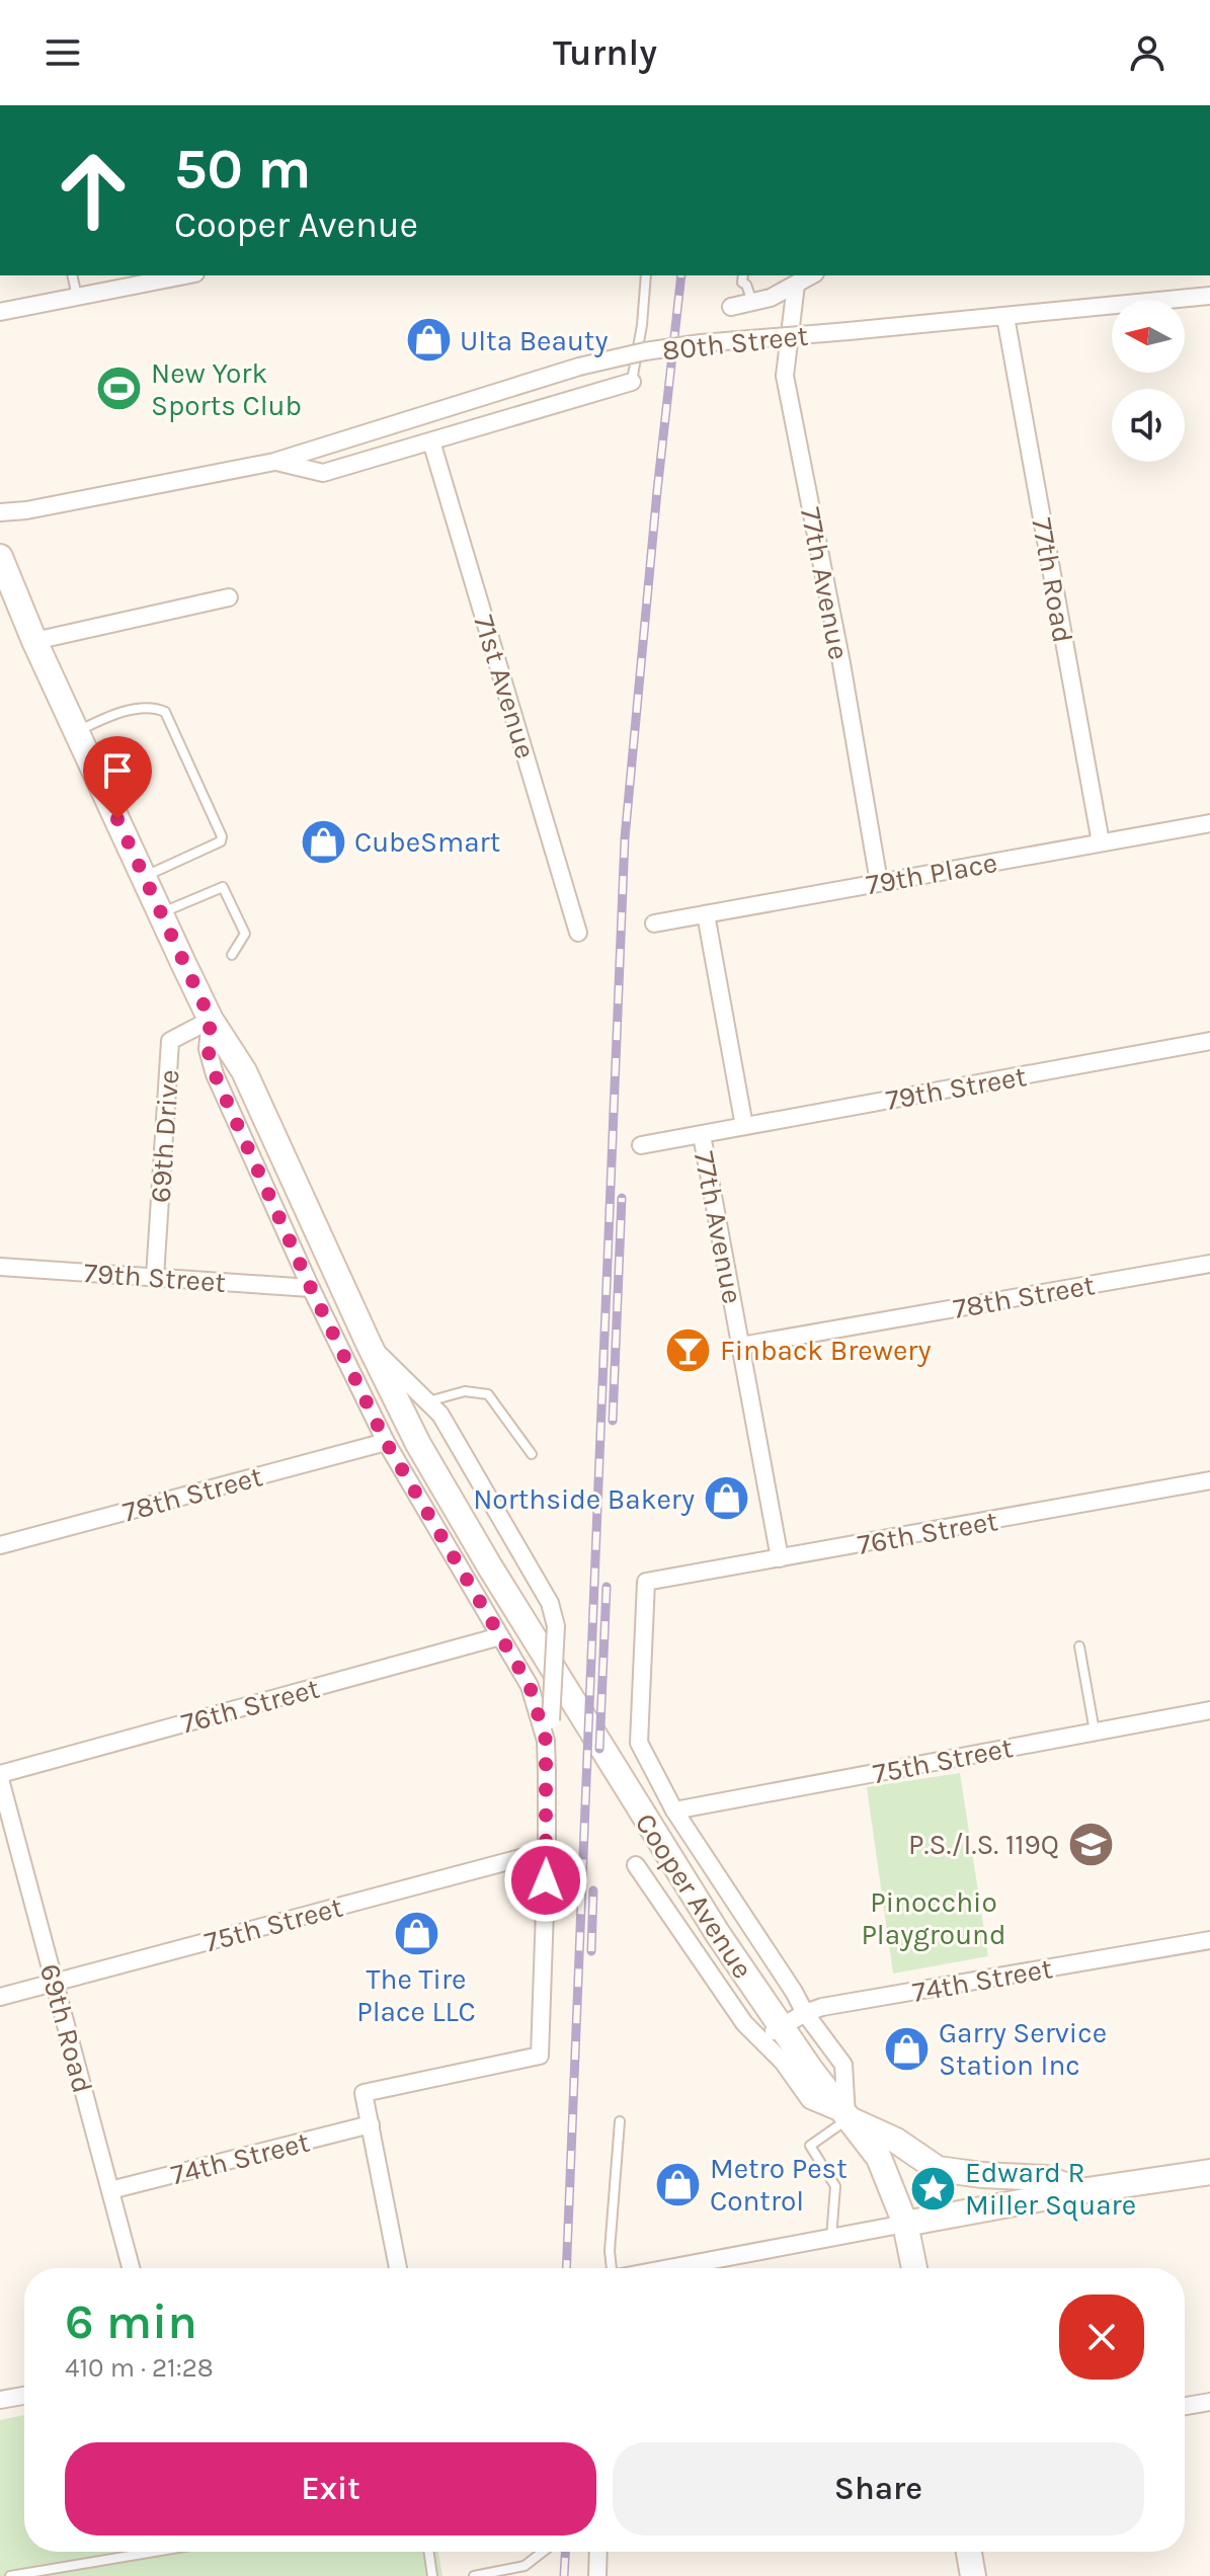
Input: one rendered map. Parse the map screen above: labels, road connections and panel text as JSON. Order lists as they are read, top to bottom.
{
  "streets": {
    "main road": ["Cooper Avenue"],
    "street": [
      "80th Street",
      "77th Road",
      "77th Avenue",
      "71st Avenue",
      "79th Place",
      "79th Street",
      "69th Drive",
      "78th Street",
      "76th Street",
      "75th Street",
      "74th Street",
      "69th Road"
    ]
  },
  "crossings": [
    ["80th Street", "77th Road"],
    ["80th Street", "71st Avenue"],
    ["77th Road", "79th Place"],
    ["77th Avenue", "79th Place"],
    ["77th Avenue", "79th Street"],
    ["77th Avenue", "78th Street"],
    ["77th Avenue", "76th Street"],
    ["79th Street", "69th Drive"],
    ["79th Street", "Cooper Avenue"],
    ["69th Drive", "Cooper Avenue"],
    ["78th Street", "Cooper Avenue"],
    ["76th Street", "Cooper Avenue"],
    ["76th Street", "69th Road"],
    ["75th Street", "Cooper Avenue"],
    ["75th Street", "69th Road"],
    ["Cooper Avenue", "74th Street"],
    ["74th Street", "69th Road"]
  ],
  "parks": ["Pinocchio Playground"],
  "places": {
    "shop": [
      "Ulta Beauty",
      "CubeSmart",
      "Northside Bakery",
      "The Tire Place LLC",
      "Garry Service Station Inc",
      "Metro Pest Control"
    ],
    "sports": ["New York Sports Club"],
    "bar": ["Finback Brewery"],
    "school or university": ["P.S./I.S. 119Q"],
    "place": ["Edward R Miller Square"]
  },
  "north": "left",
  "page": {
    "header": "Turnly",
    "turn": ["50 m", "Cooper Avenue"],
    "heading": ["6 min", "410 m · 21:28"],
    "buttons": ["Exit", "Share"]
  }
}
